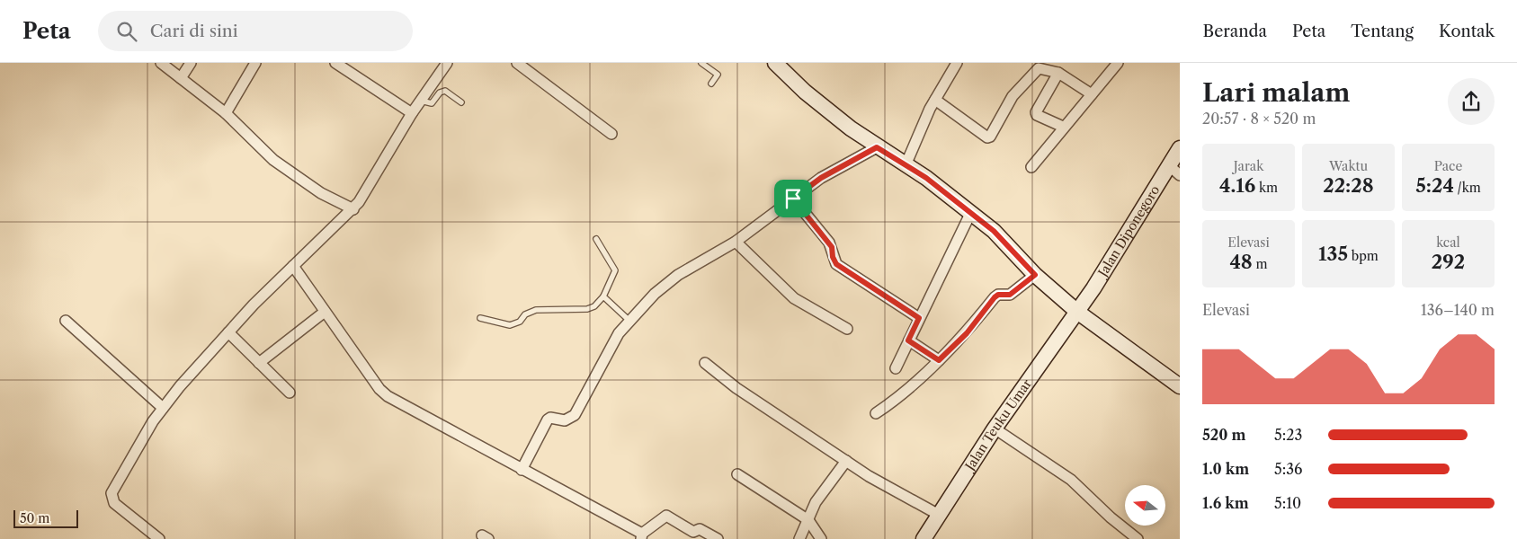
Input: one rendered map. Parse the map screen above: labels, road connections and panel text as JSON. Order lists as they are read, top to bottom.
{
  "streets": {
    "main road": ["Jalan Diponegoro", "Jalan Teuku Umar"]
  },
  "crossings": [
    ["Jalan Diponegoro", "Jalan Teuku Umar"]
  ],
  "scale_bar": "50 m",
  "north": "left",
  "page": {
    "header": "Peta",
    "search": "Cari di sini",
    "nav": [
      "Beranda",
      "Peta",
      "Tentang",
      "Kontak"
    ],
    "heading": ["Lari malam", "20:57 · 8 × 520 m"],
    "stats": [
      ["Jarak", "4.16 km"],
      ["Waktu", "22:28"],
      ["Pace", "5:24 /km"],
      ["Elevasi", "48 m"],
      ["135 bpm"],
      ["kcal", "292"]
    ],
    "chart": ["Elevasi", "136–140 m"],
    "list": [
      {
        "name": "520 m",
        "note": "5:23"
      },
      {
        "name": "1.0 km",
        "note": "5:36"
      },
      {
        "name": "1.6 km",
        "note": "5:10"
      }
    ],
    "scale": "50 m"
  }
}
